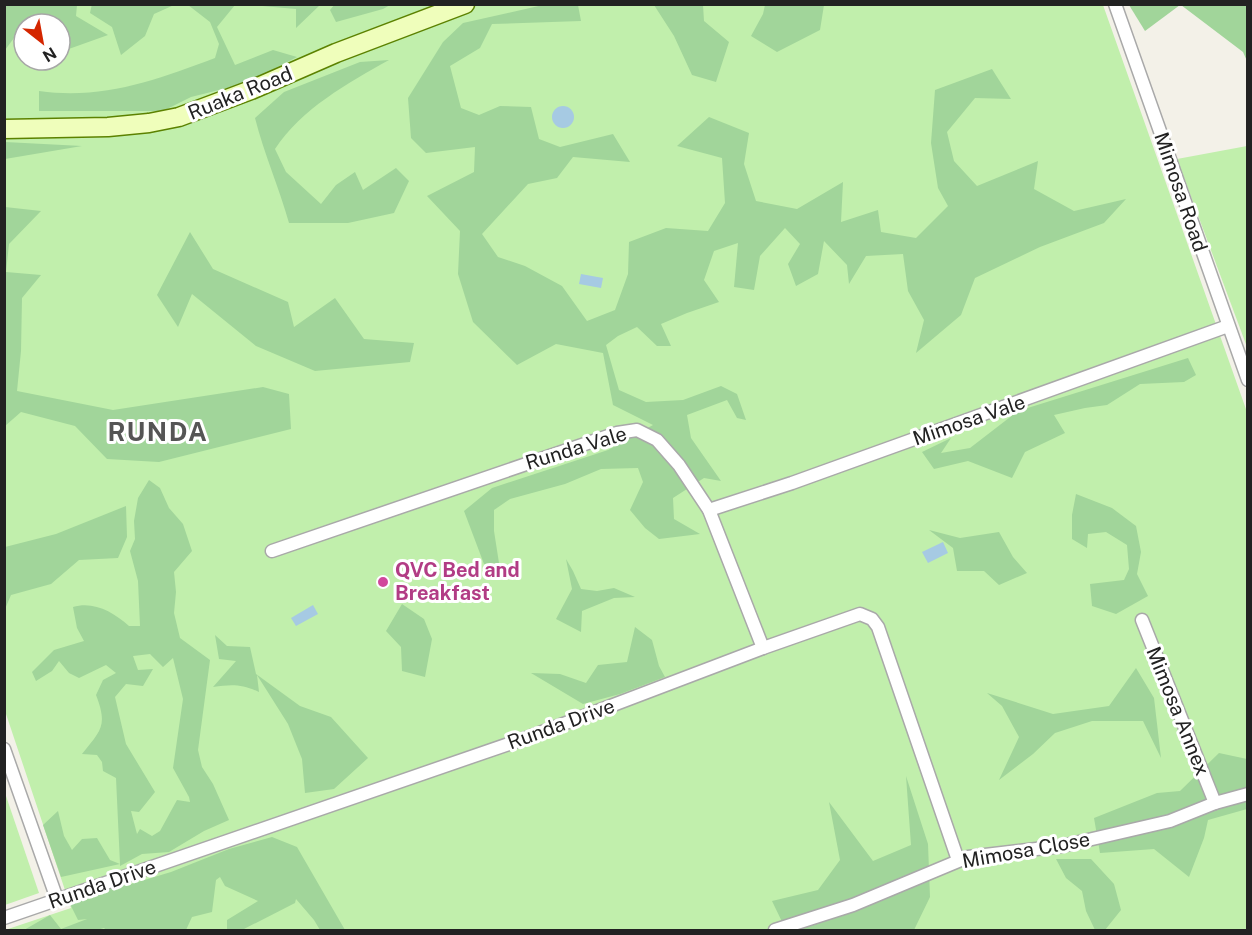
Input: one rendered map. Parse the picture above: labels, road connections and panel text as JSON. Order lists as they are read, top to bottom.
{
  "streets": {
    "street": [
      "Ruaka Road",
      "Mimosa Road",
      "Mimosa Vale",
      "Runda Vale",
      "Mimosa Annex",
      "Runda Drive",
      "Mimosa Close"
    ]
  },
  "crossings": [
    ["Mimosa Road", "Mimosa Vale"],
    ["Mimosa Vale", "Runda Vale"],
    ["Runda Vale", "Runda Drive"],
    ["Mimosa Annex", "Mimosa Close"],
    ["Runda Drive", "Mimosa Close"]
  ],
  "districts": ["RUNDA"],
  "places": ["QVC Bed and Breakfast"],
  "north": "bottom right"
}
